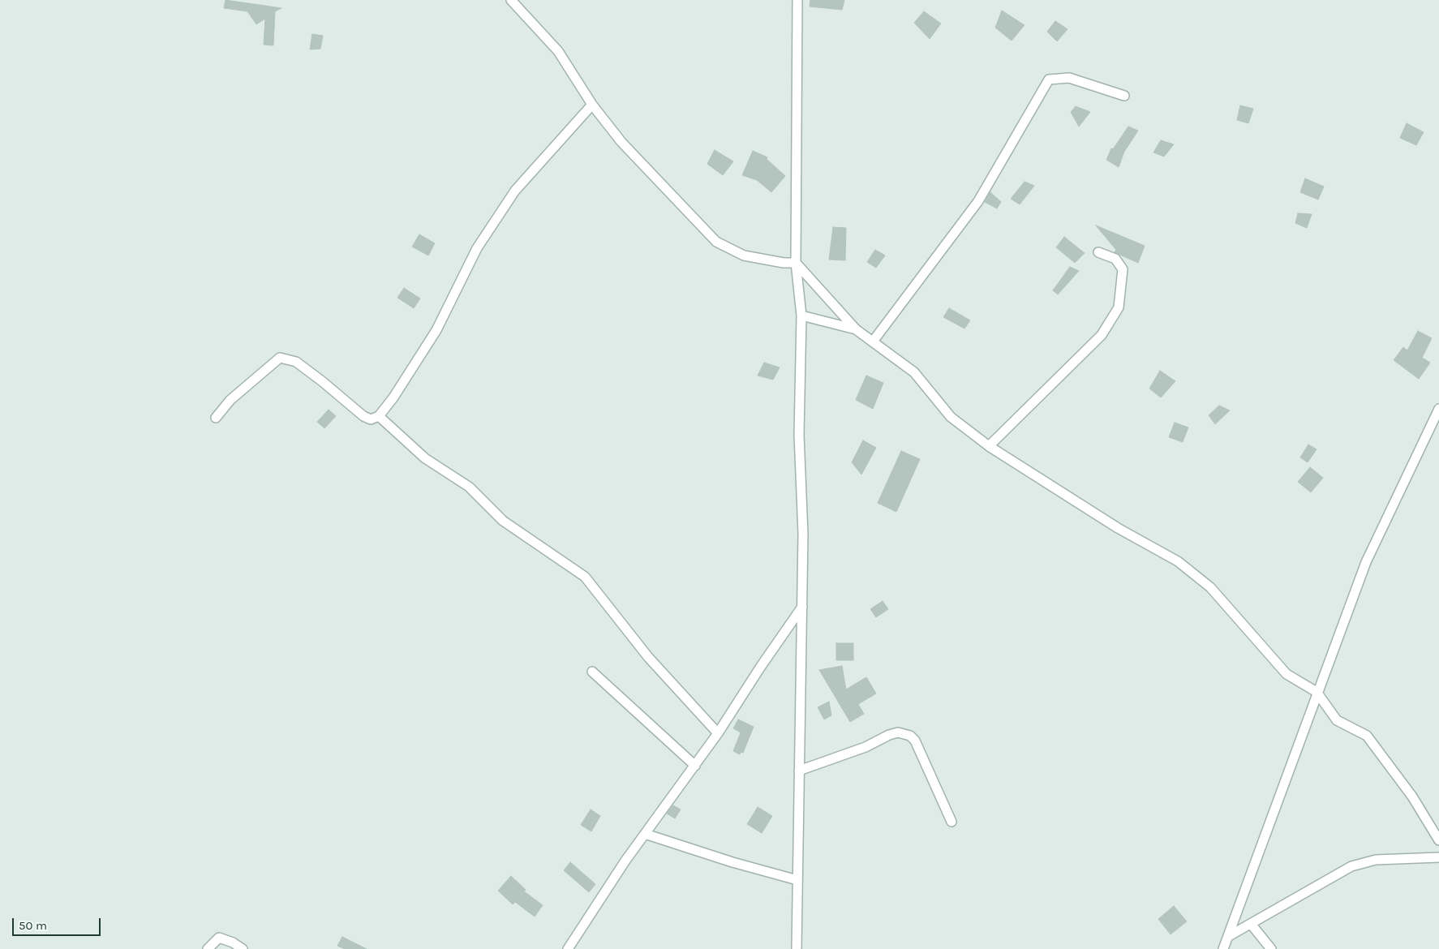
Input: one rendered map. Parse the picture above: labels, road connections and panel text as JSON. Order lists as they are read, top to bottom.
{
  "scale_bar": "50 m"
}
